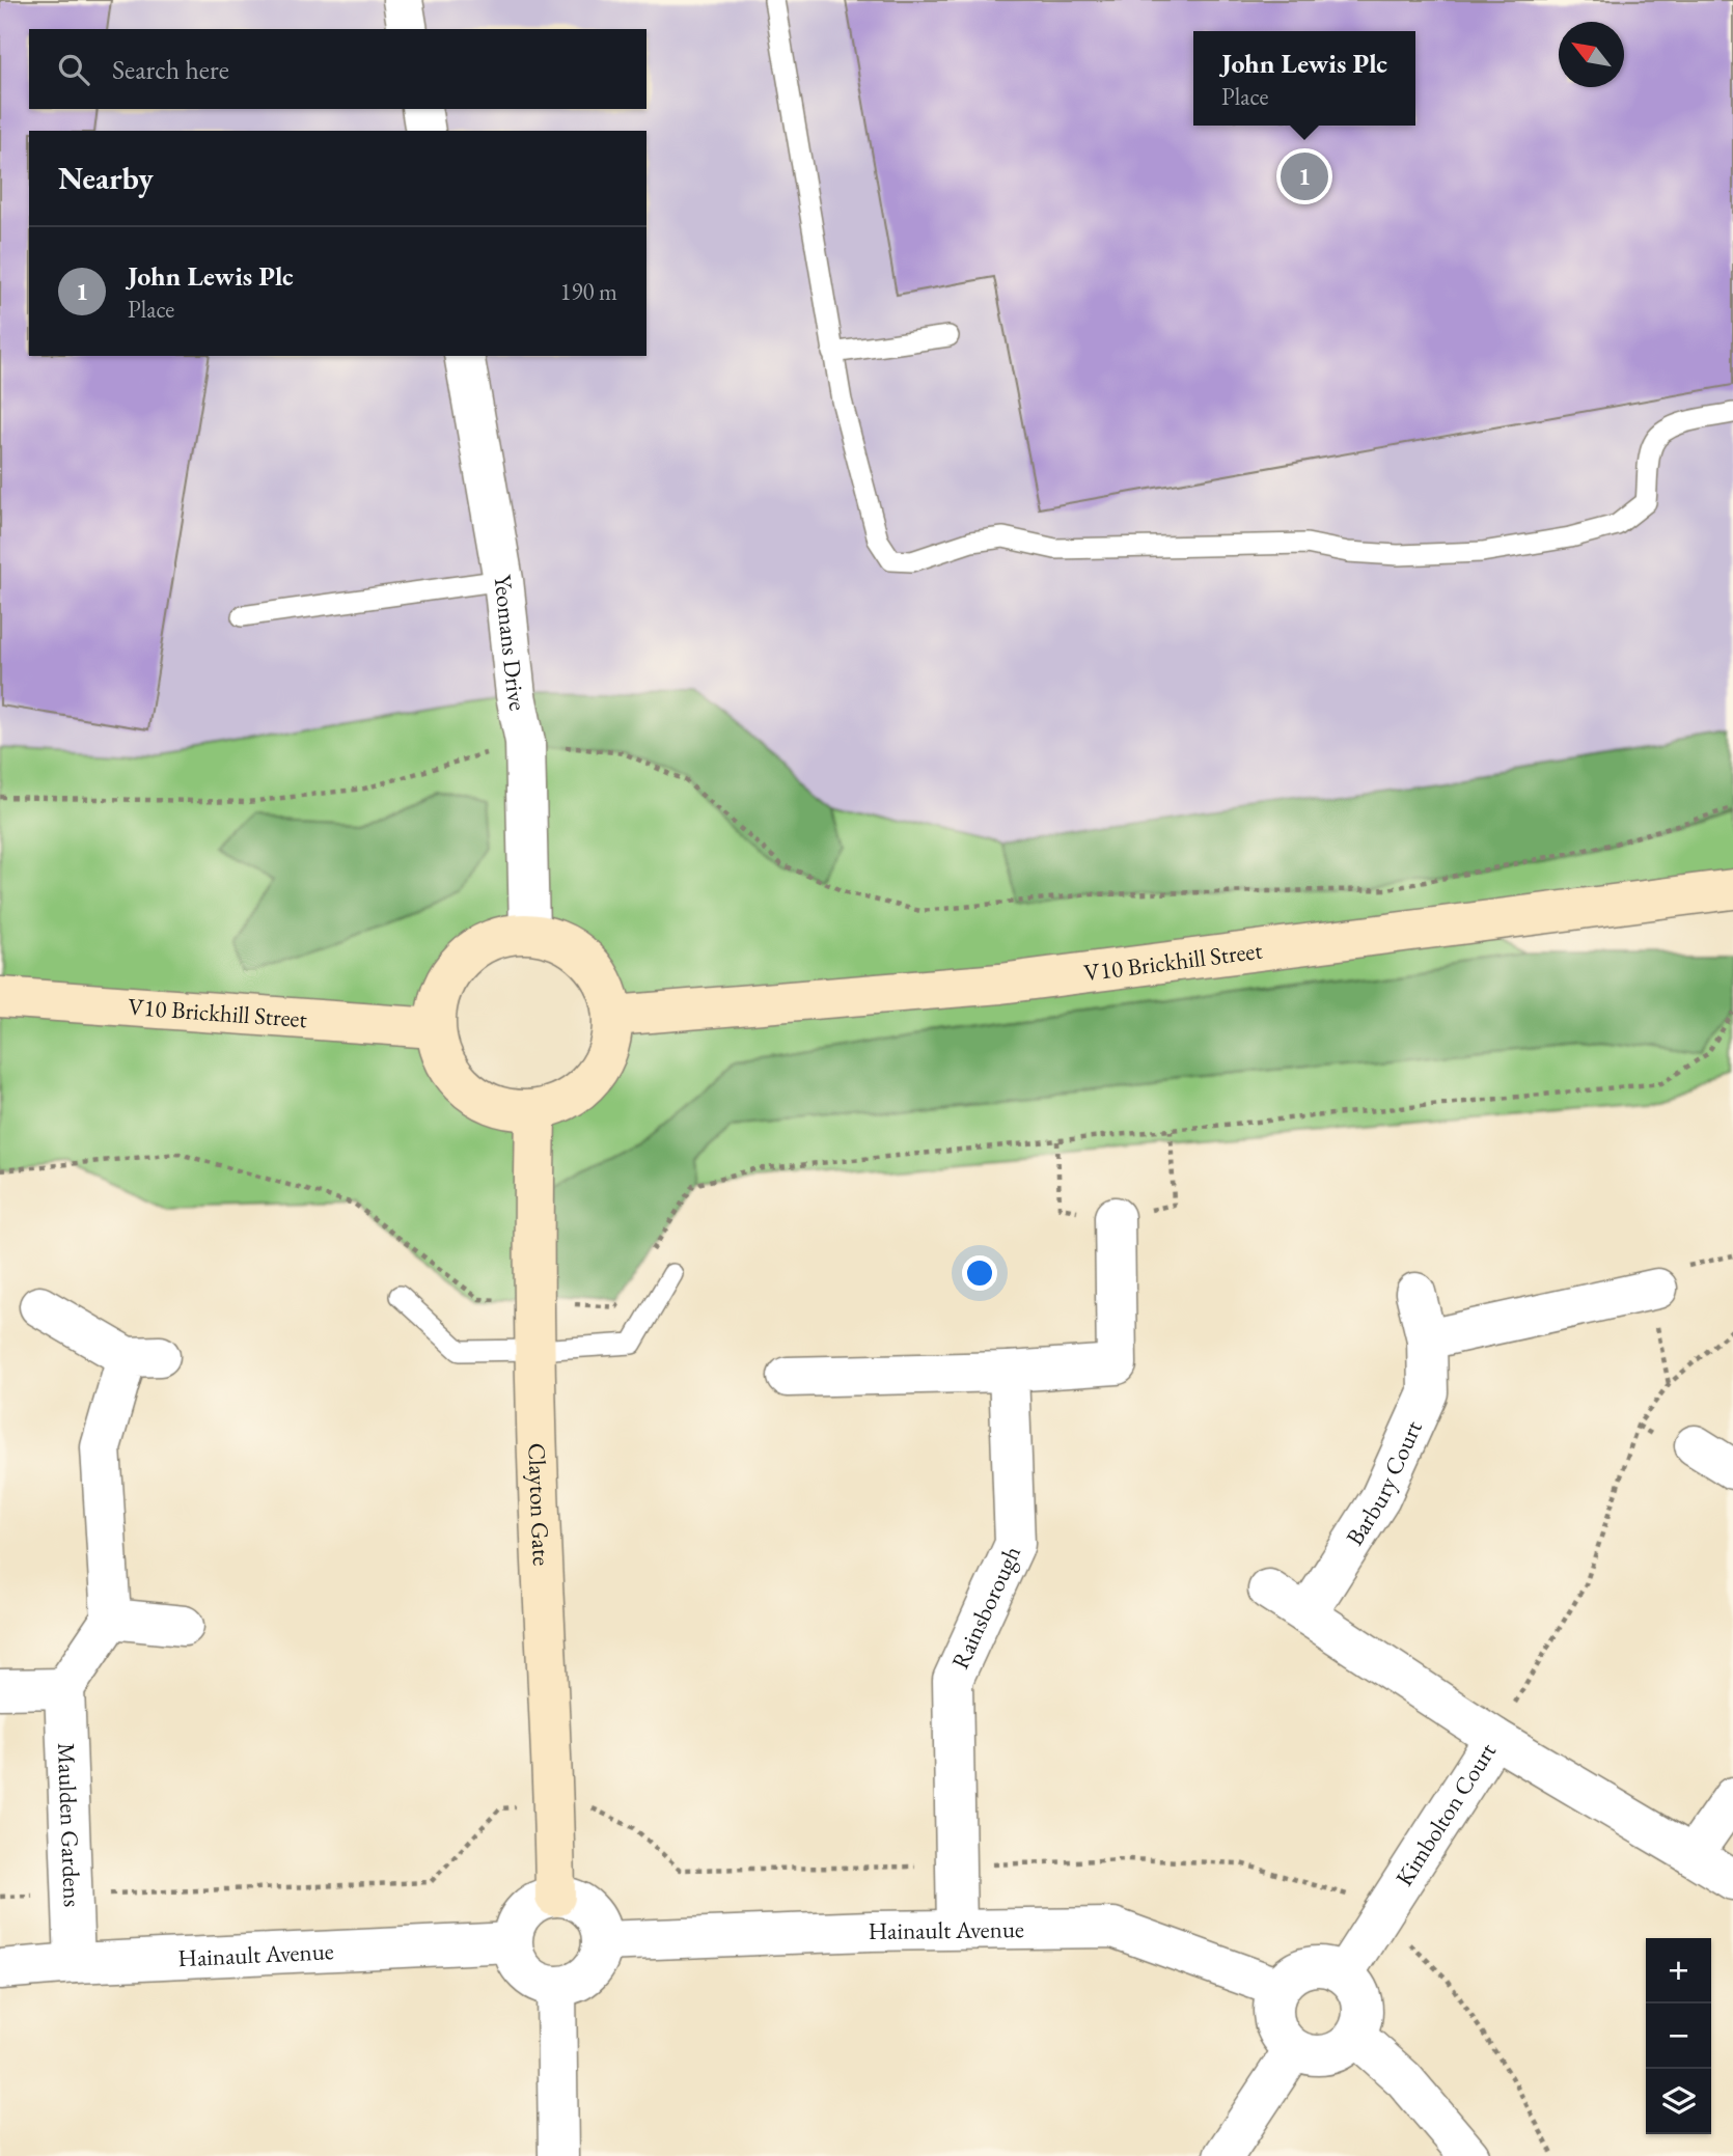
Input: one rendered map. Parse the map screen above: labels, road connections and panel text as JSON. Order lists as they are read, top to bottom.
{
  "streets": {
    "street": [
      "Yeomans Drive",
      "V10 Brickhill Street",
      "Barbury Court",
      "Clayton Gate",
      "Rainsborough",
      "Kimbolton Court",
      "Maulden Gardens",
      "Hainault Avenue"
    ]
  },
  "crossings": [
    ["Yeomans Drive", "V10 Brickhill Street"],
    ["Yeomans Drive", "Clayton Gate"],
    ["V10 Brickhill Street", "Clayton Gate"],
    ["Clayton Gate", "Hainault Avenue"],
    ["Rainsborough", "Hainault Avenue"],
    ["Kimbolton Court", "Hainault Avenue"],
    ["Maulden Gardens", "Hainault Avenue"]
  ],
  "north": "top left",
  "page": {
    "search": "Search here",
    "popup": ["John Lewis Plc", "Place"],
    "heading": "Nearby",
    "pins": "1",
    "list": [
      {
        "mark": "1",
        "name": "John Lewis Plc",
        "note": "Place",
        "value": "190 m"
      }
    ],
    "map_buttons": ["+", "−"]
  }
}
